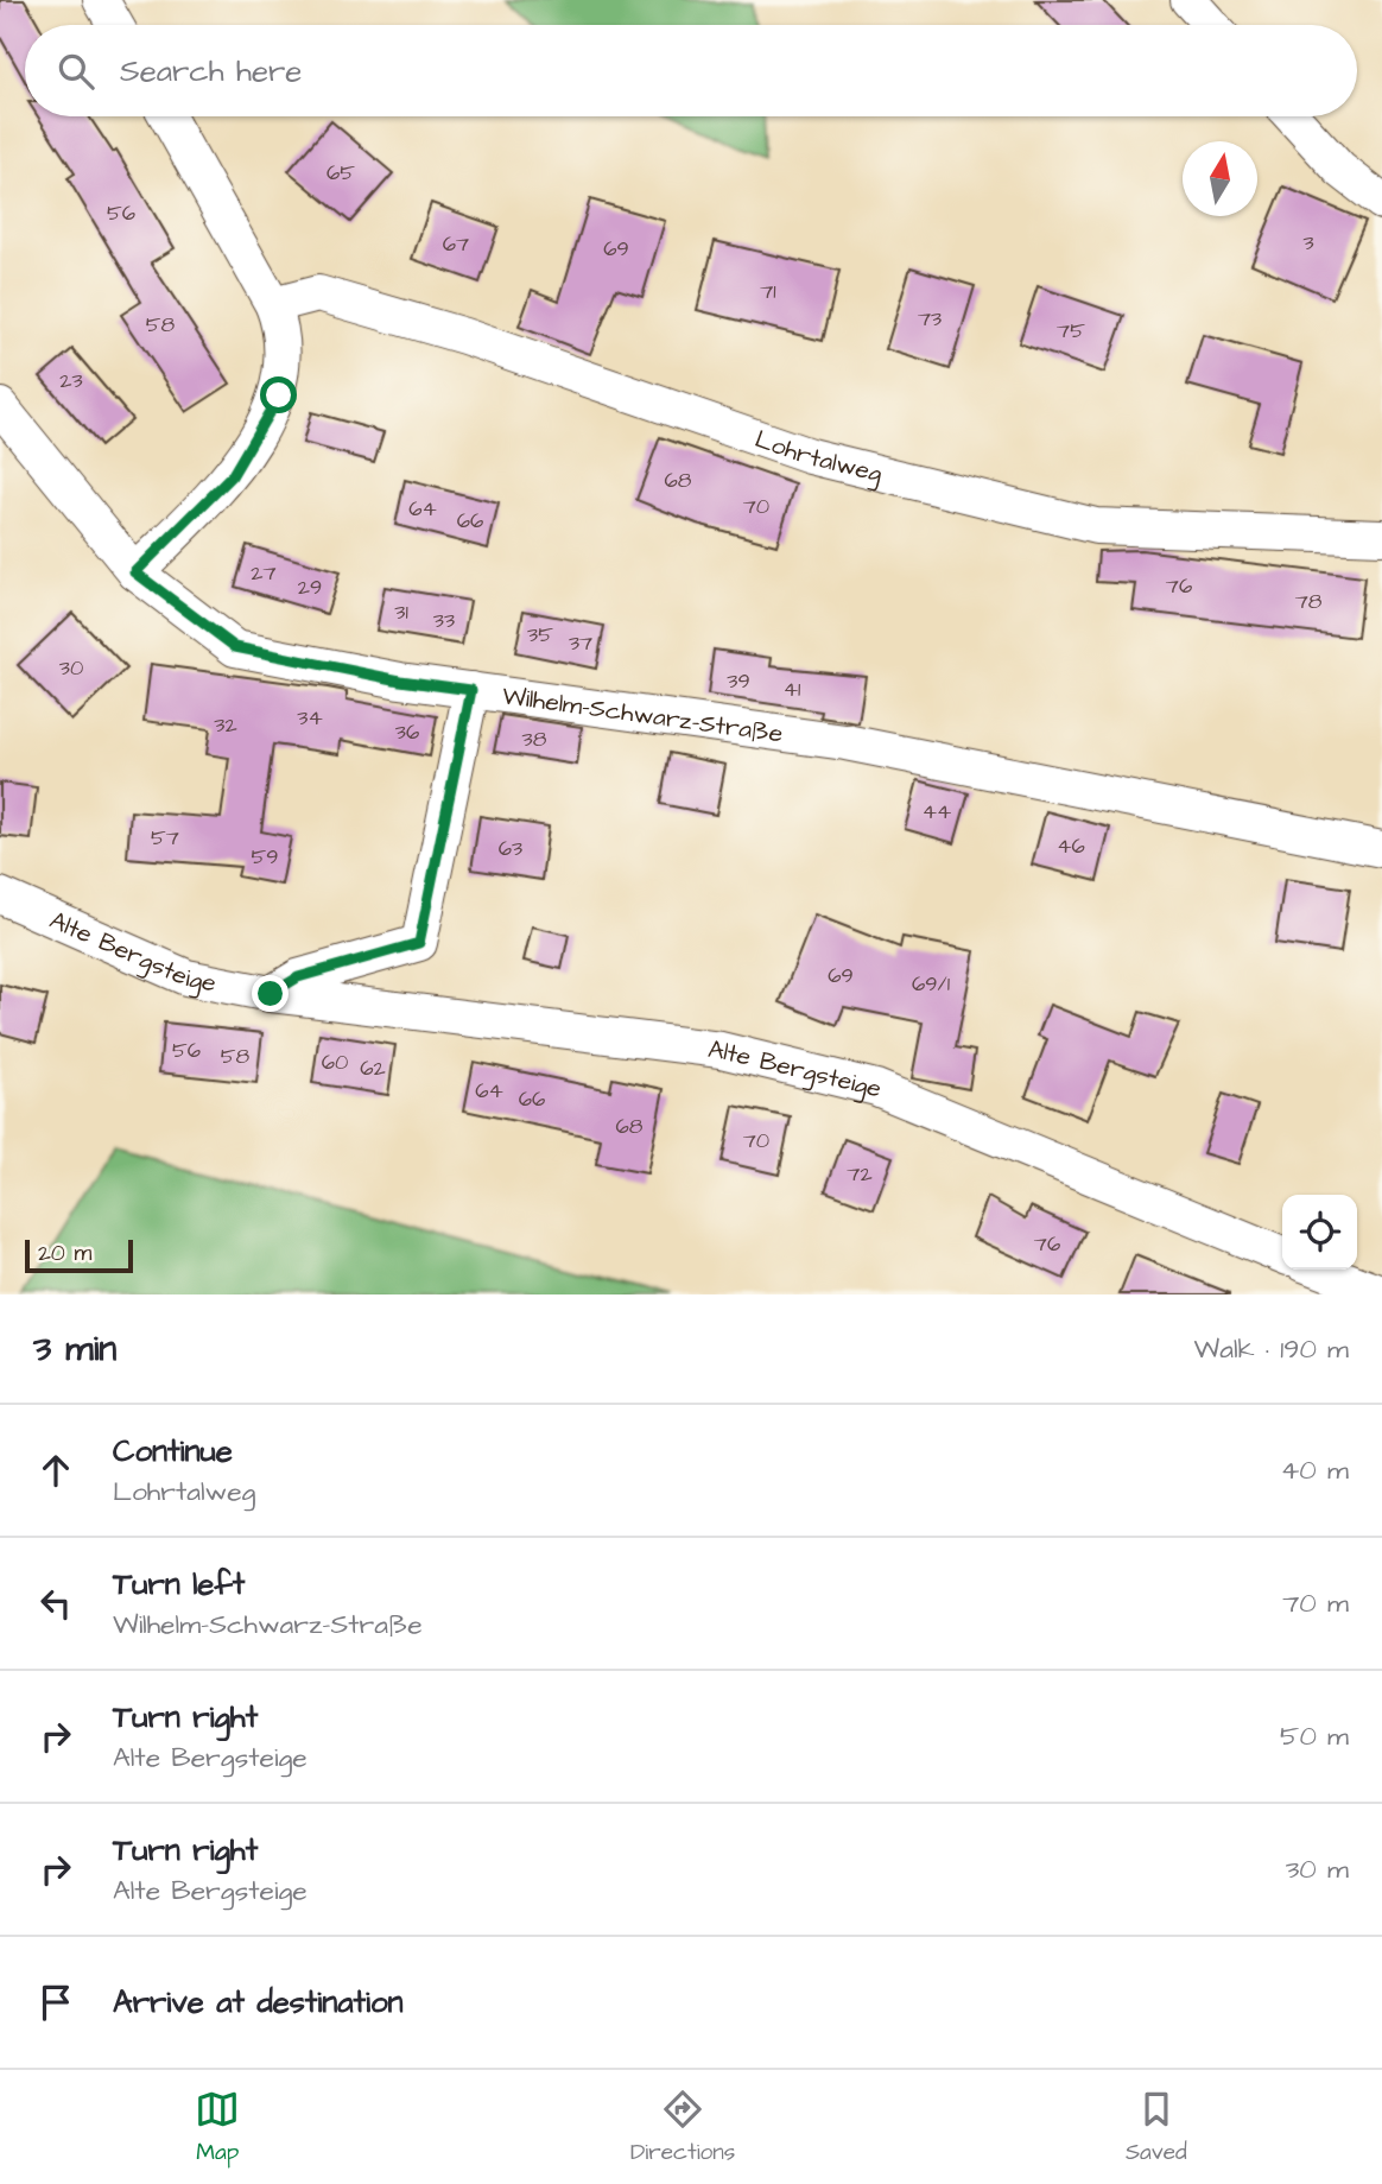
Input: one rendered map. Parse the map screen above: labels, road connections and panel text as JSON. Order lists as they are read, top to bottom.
{
  "streets": {
    "street": ["Lohrtalweg", "Wilhelm-Schwarz-Straße", "Alte Bergsteige"]
  },
  "house_numbers": [
    "65",
    "56",
    "3",
    "67",
    "69",
    "71",
    "73",
    "58",
    "75",
    "23",
    "68",
    "70",
    "64",
    "66",
    "27",
    "76",
    "29",
    "78",
    "31",
    "33",
    "35",
    "37",
    "30",
    "39",
    "41",
    "34",
    "32",
    "36",
    "38",
    "44",
    "57",
    "46",
    "63",
    "59",
    "69",
    "69/1",
    "56",
    "58",
    "60",
    "62",
    "64",
    "66",
    "68",
    "70",
    "72",
    "76"
  ],
  "scale_bar": "20 m",
  "north": "top",
  "page": {
    "search": "Search here",
    "scale": "20 m",
    "heading": ["3 min", "Walk · 190 m"],
    "list": [
      ["Continue", "Lohrtalweg", "40 m"],
      ["Turn left", "Wilhelm-Schwarz-Straße", "70 m"],
      ["Turn right", "Alte Bergsteige", "50 m"],
      ["Turn right", "Alte Bergsteige", "30 m"],
      "Arrive at destination"
    ],
    "nav": ["Map", "Directions", "Saved"]
  }
}
